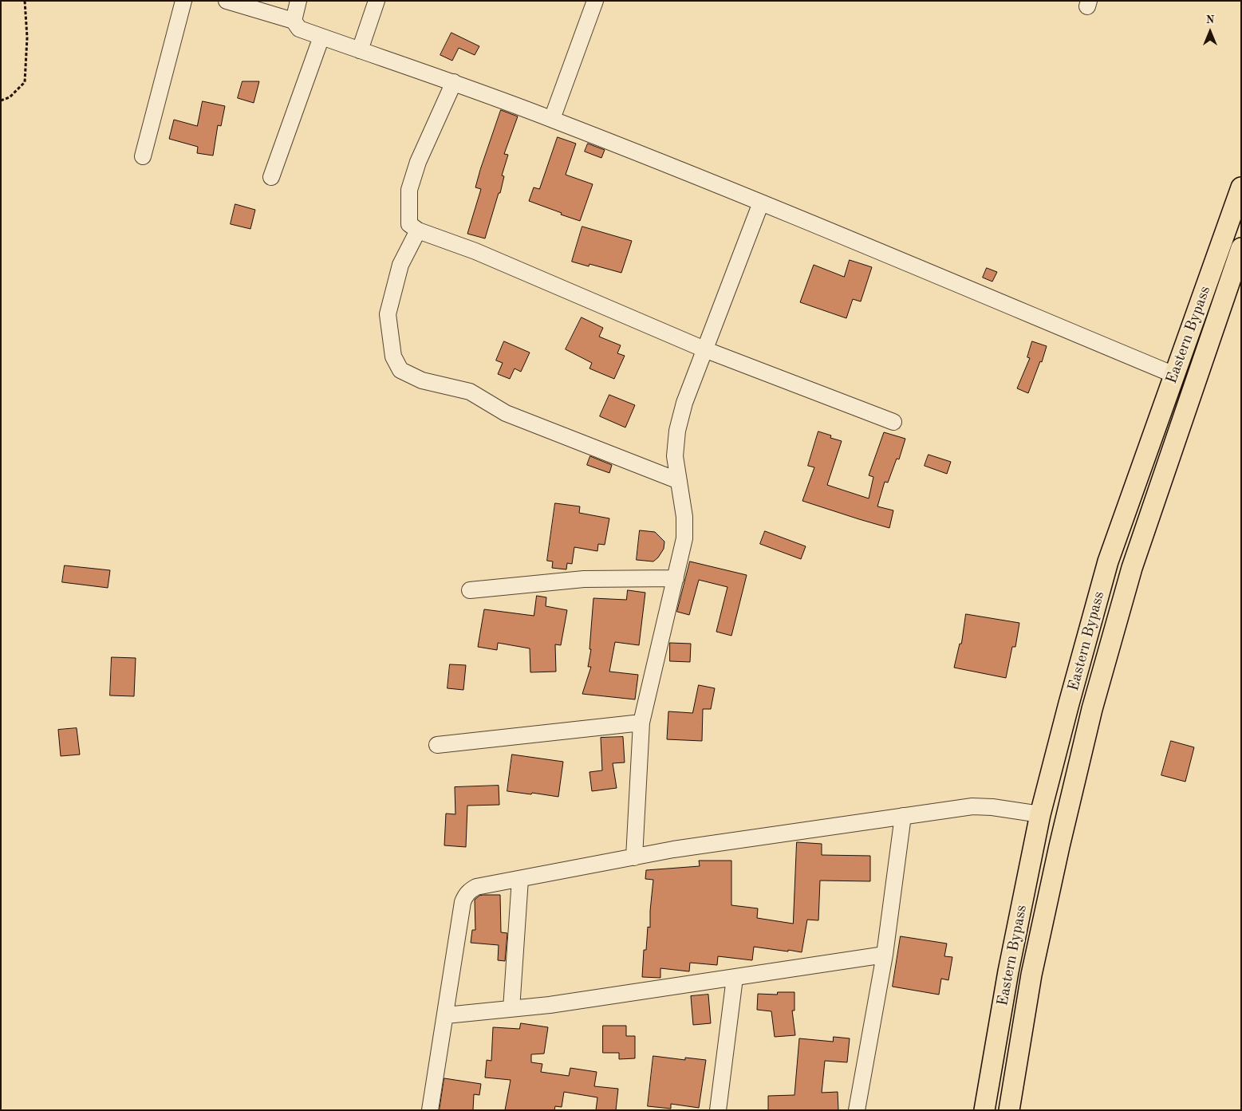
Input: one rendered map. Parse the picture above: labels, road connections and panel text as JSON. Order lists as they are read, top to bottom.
{
  "streets": {
    "main road": ["Eastern Bypass"]
  },
  "north": "top"
}
